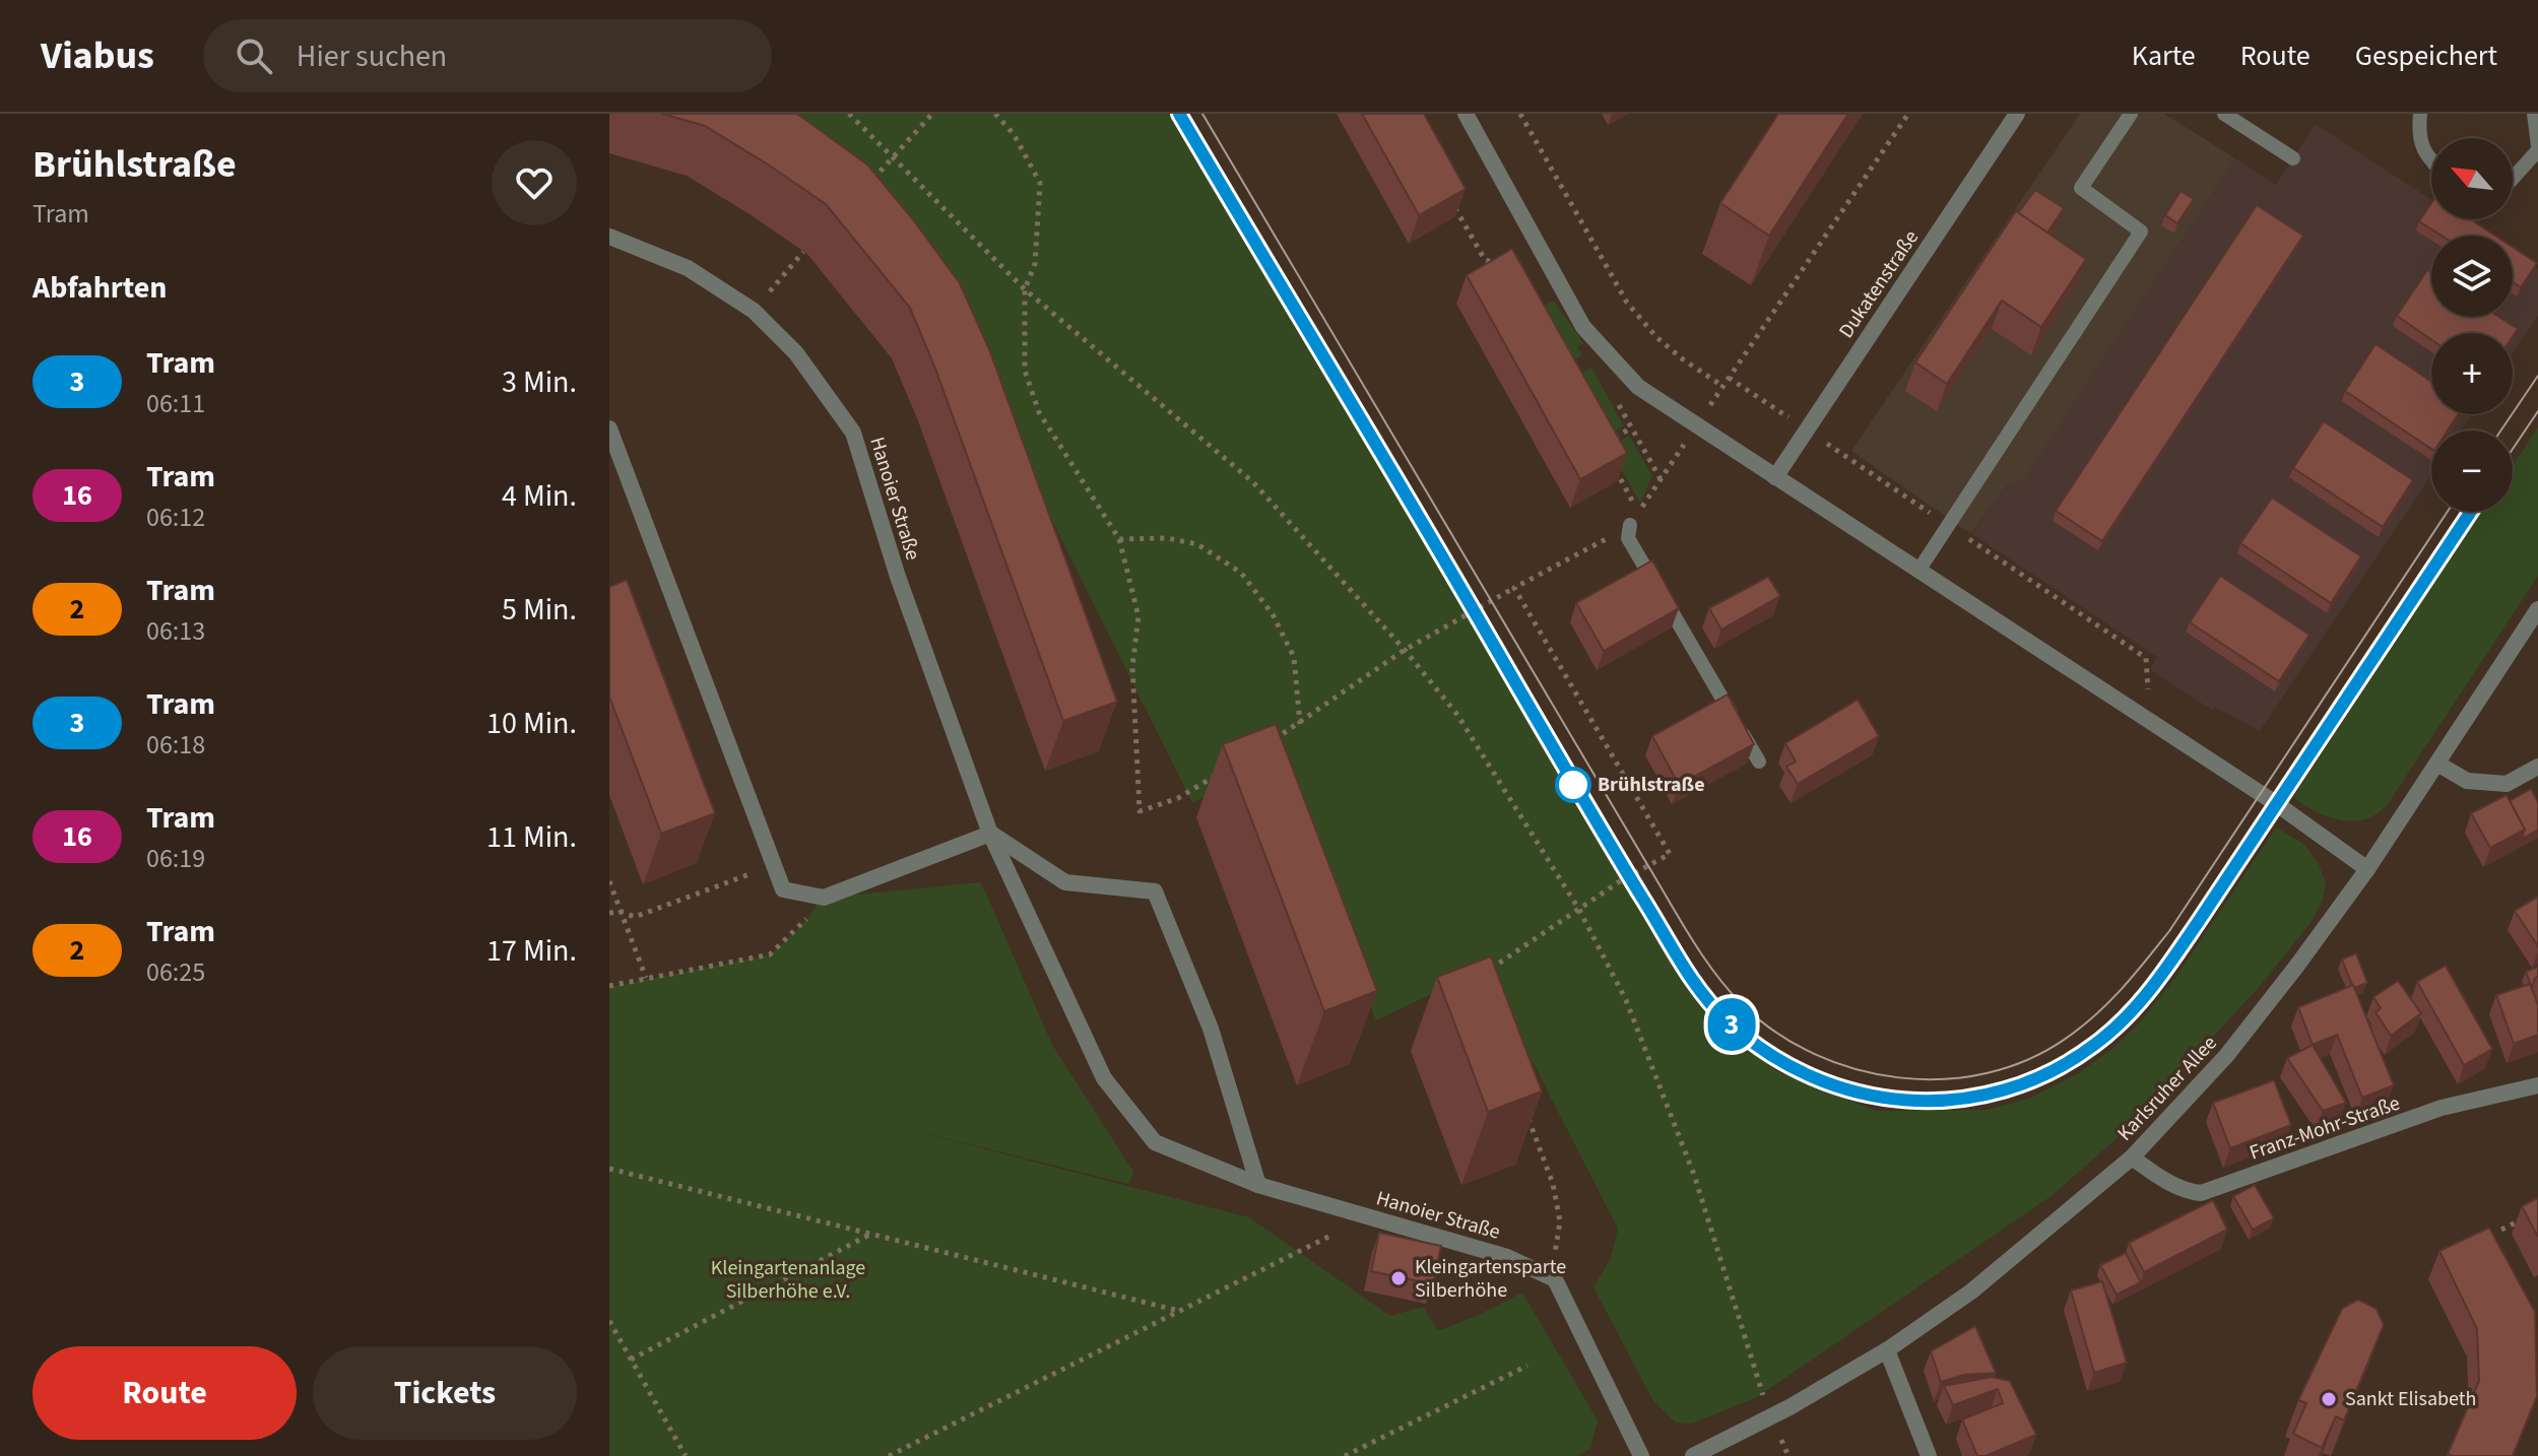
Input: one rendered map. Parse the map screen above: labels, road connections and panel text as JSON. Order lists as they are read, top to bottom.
{
  "streets": {
    "street": [
      "Dukatenstraße",
      "Hanoier Straße",
      "Karlsruher Allee",
      "Franz-Mohr-Straße"
    ]
  },
  "crossings": [
    ["Karlsruher Allee", "Franz-Mohr-Straße"]
  ],
  "parks": ["Kleingartenanlage Silberhöhe e.V."],
  "places": ["Brühlstraße", "Kleingartensparte Silberhöhe", "Sankt Elisabeth"],
  "lines": ["tram line 3"],
  "north": "top left",
  "page": {
    "header": "Viabus",
    "search": "Hier suchen",
    "nav": ["Karte", "Route", "Gespeichert"],
    "heading": [
      ["Brühlstraße", "Tram"],
      "Abfahrten"
    ],
    "on_map": "3",
    "map_buttons": ["+", "−"],
    "list": [
      {
        "mark": "3",
        "name": "Tram",
        "note": "06:11",
        "value": "3 Min."
      },
      {
        "mark": "16",
        "name": "Tram",
        "note": "06:12",
        "value": "4 Min."
      },
      {
        "mark": "2",
        "name": "Tram",
        "note": "06:13",
        "value": "5 Min."
      },
      {
        "mark": "3",
        "name": "Tram",
        "note": "06:18",
        "value": "10 Min."
      },
      {
        "mark": "16",
        "name": "Tram",
        "note": "06:19",
        "value": "11 Min."
      },
      {
        "mark": "2",
        "name": "Tram",
        "note": "06:25",
        "value": "17 Min."
      }
    ],
    "buttons": ["Route", "Tickets"]
  }
}
